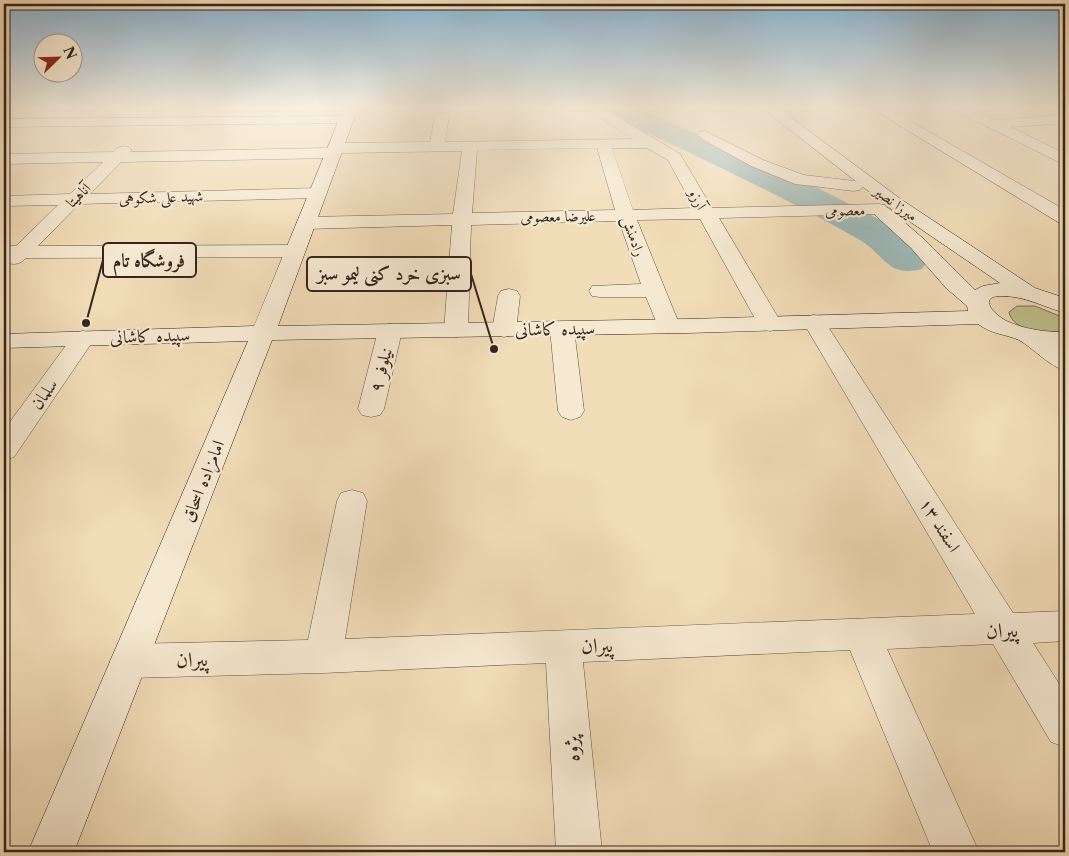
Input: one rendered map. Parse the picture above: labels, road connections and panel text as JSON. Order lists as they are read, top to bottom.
{
  "streets": {
    "street": [
      "آناهیتا",
      "شهید علی شکوهی",
      "آرزو",
      "میرزا نصیر",
      "معصومی",
      "علیرضا معصومی",
      "رادمنش",
      "سپیده کاشانی",
      "نیلوفر ۹",
      "سلمان",
      "امامزاده اسحاق",
      "اسفند ۱۳",
      "پیران",
      "پژوه"
    ]
  },
  "crossings": [
    ["آناهیتا", "شهید علی شکوهی"],
    ["شهید علی شکوهی", "امامزاده اسحاق"],
    ["آرزو", "علیرضا معصومی"],
    ["آرزو", "سپیده کاشانی"],
    ["میرزا نصیر", "معصومی"],
    ["میرزا نصیر", "سپیده کاشانی"],
    ["معصومی", "علیرضا معصومی"],
    ["علیرضا معصومی", "رادمنش"],
    ["علیرضا معصومی", "امامزاده اسحاق"],
    ["رادمنش", "سپیده کاشانی"],
    ["سپیده کاشانی", "نیلوفر ۹"],
    ["سپیده کاشانی", "سلمان"],
    ["سپیده کاشانی", "امامزاده اسحاق"],
    ["سپیده کاشانی", "اسفند ۱۳"],
    ["امامزاده اسحاق", "پیران"],
    ["اسفند ۱۳", "پیران"],
    ["پیران", "پژوه"]
  ],
  "places": ["فروشگاه تام", "سبزی خرد کنی لیمو سبز"],
  "north": "top right"
}
